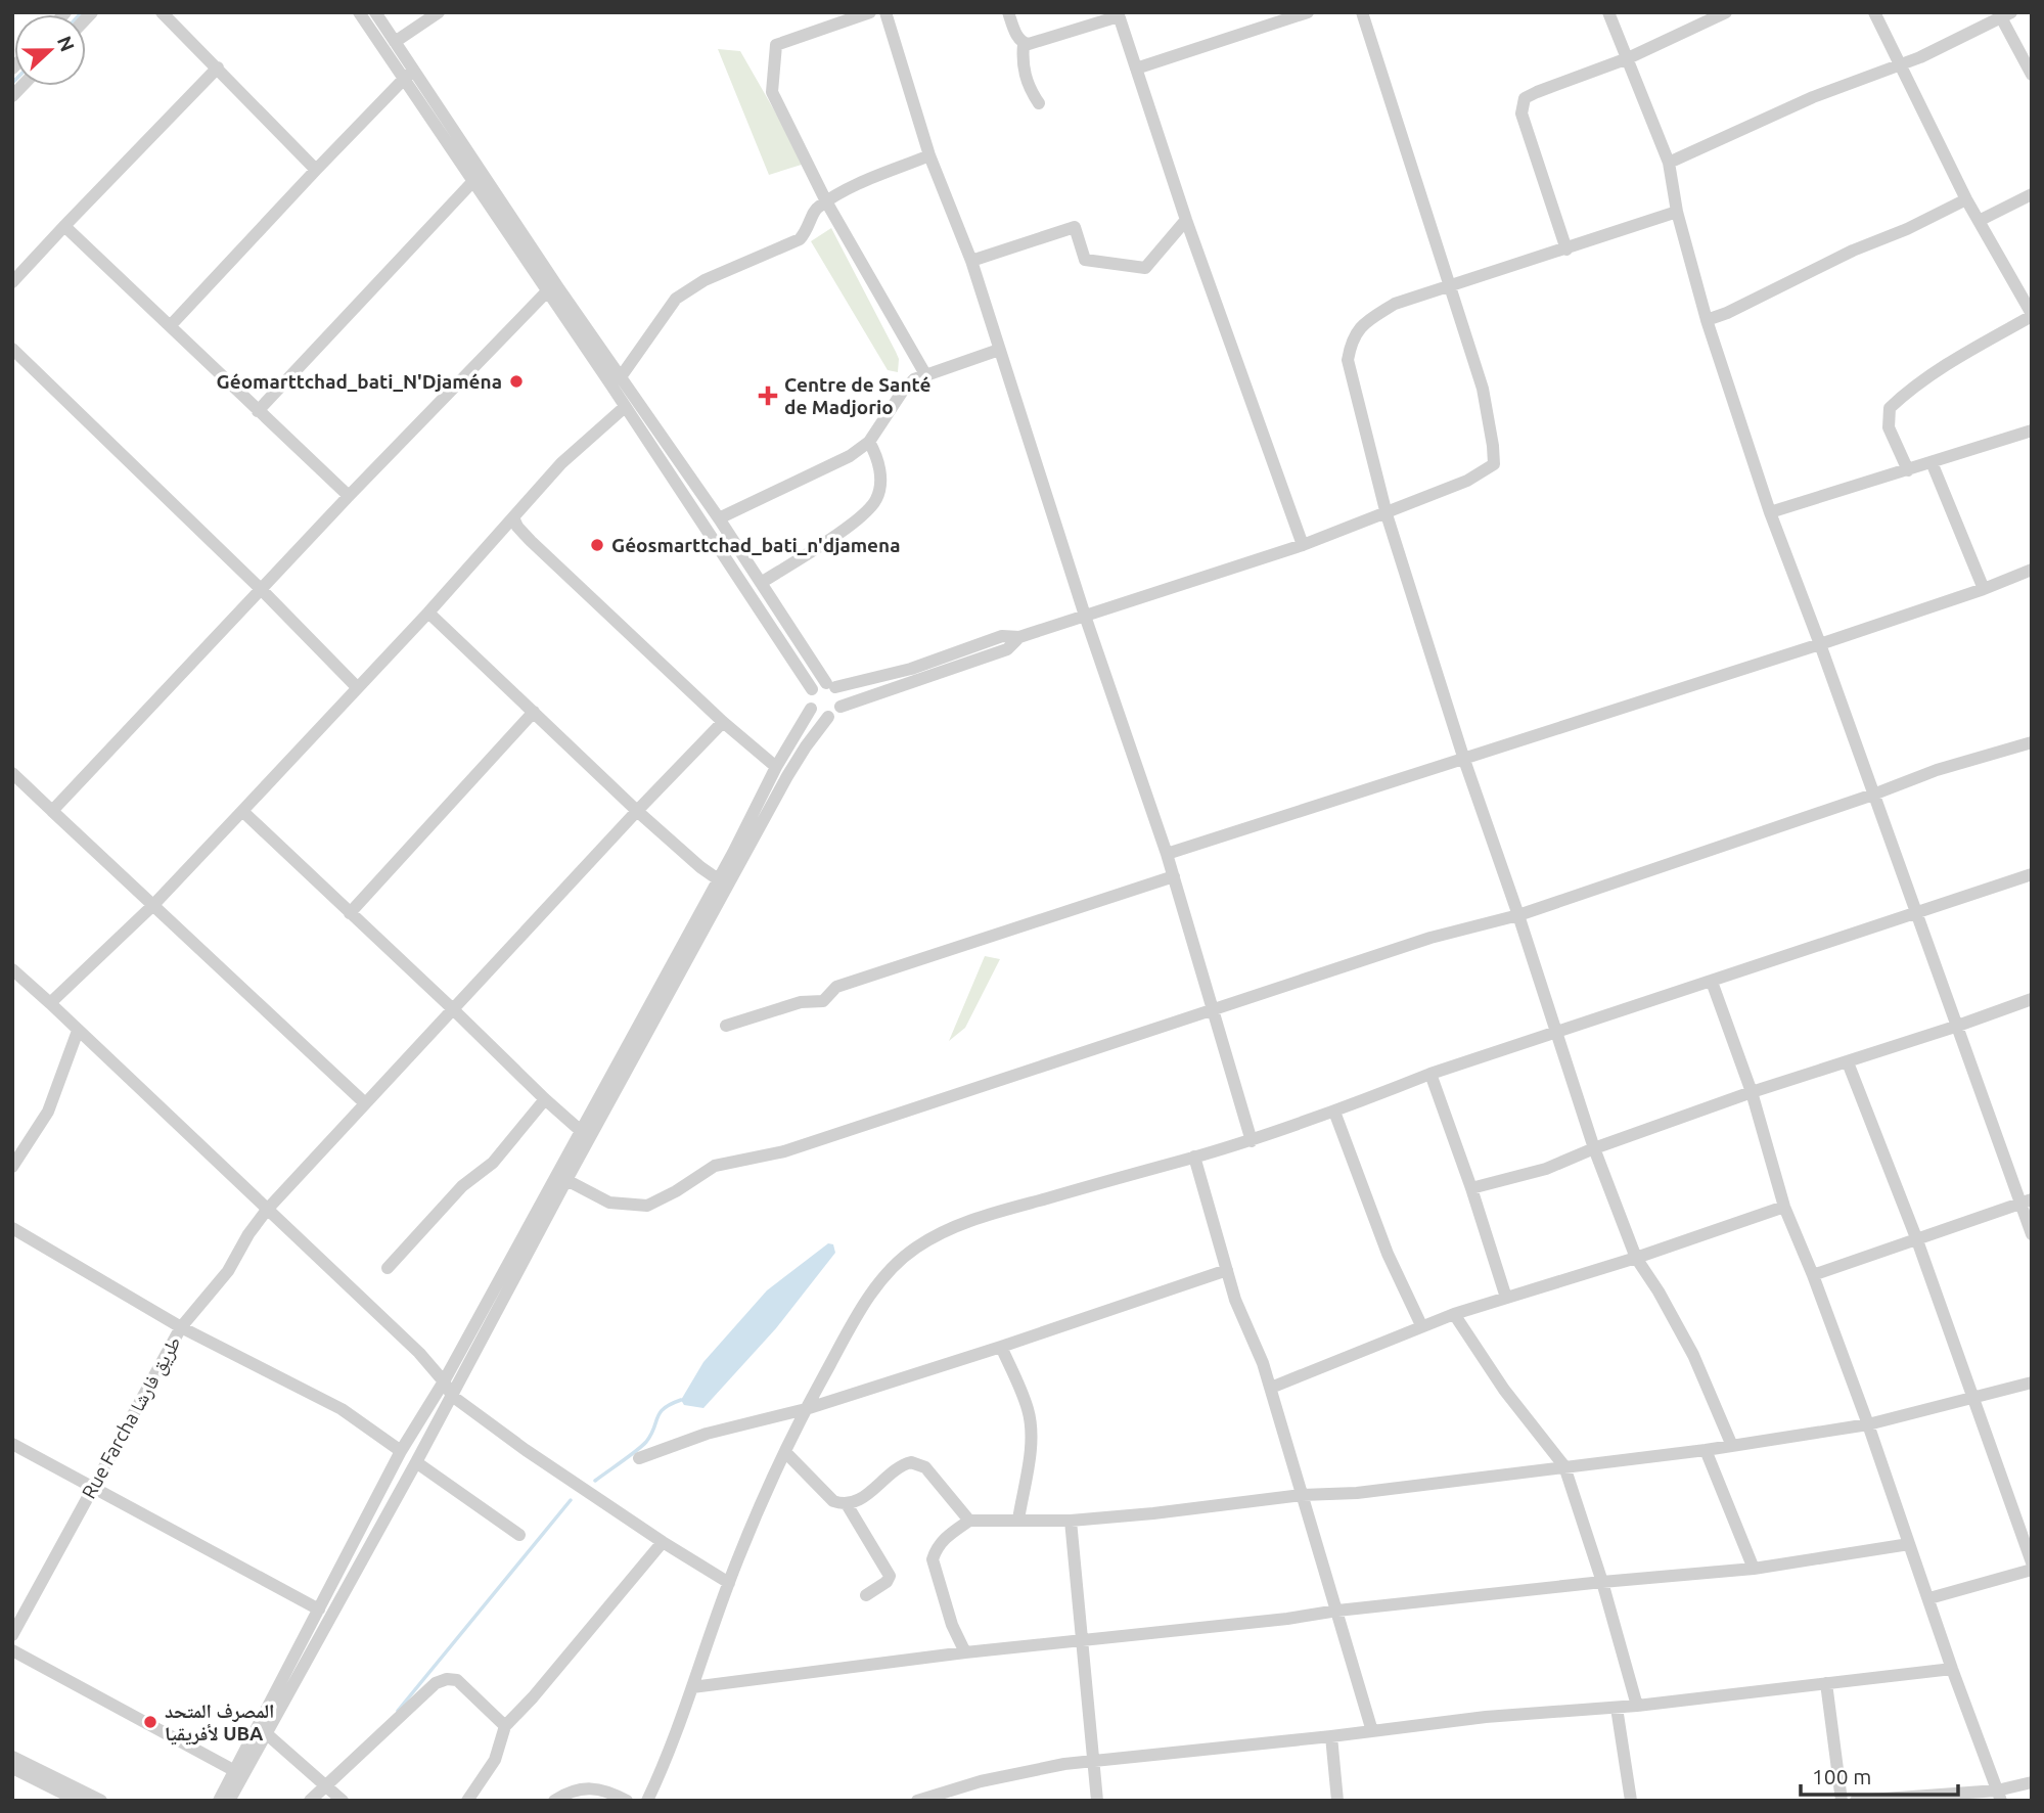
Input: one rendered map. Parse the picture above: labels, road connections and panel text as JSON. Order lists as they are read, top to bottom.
{
  "streets": {
    "street": ["Rue Farcha طريق فارشا"]
  },
  "places": {
    "other": ["Géomarttchad_bati_N'Djaména", "Géosmarttchad_bati_n'djamena", "المصرف المتحد لأفريقيا UBA"],
    "health": ["Centre de Santé de Madjorio"]
  },
  "scale_bar": "100 m",
  "north": "right"
}
